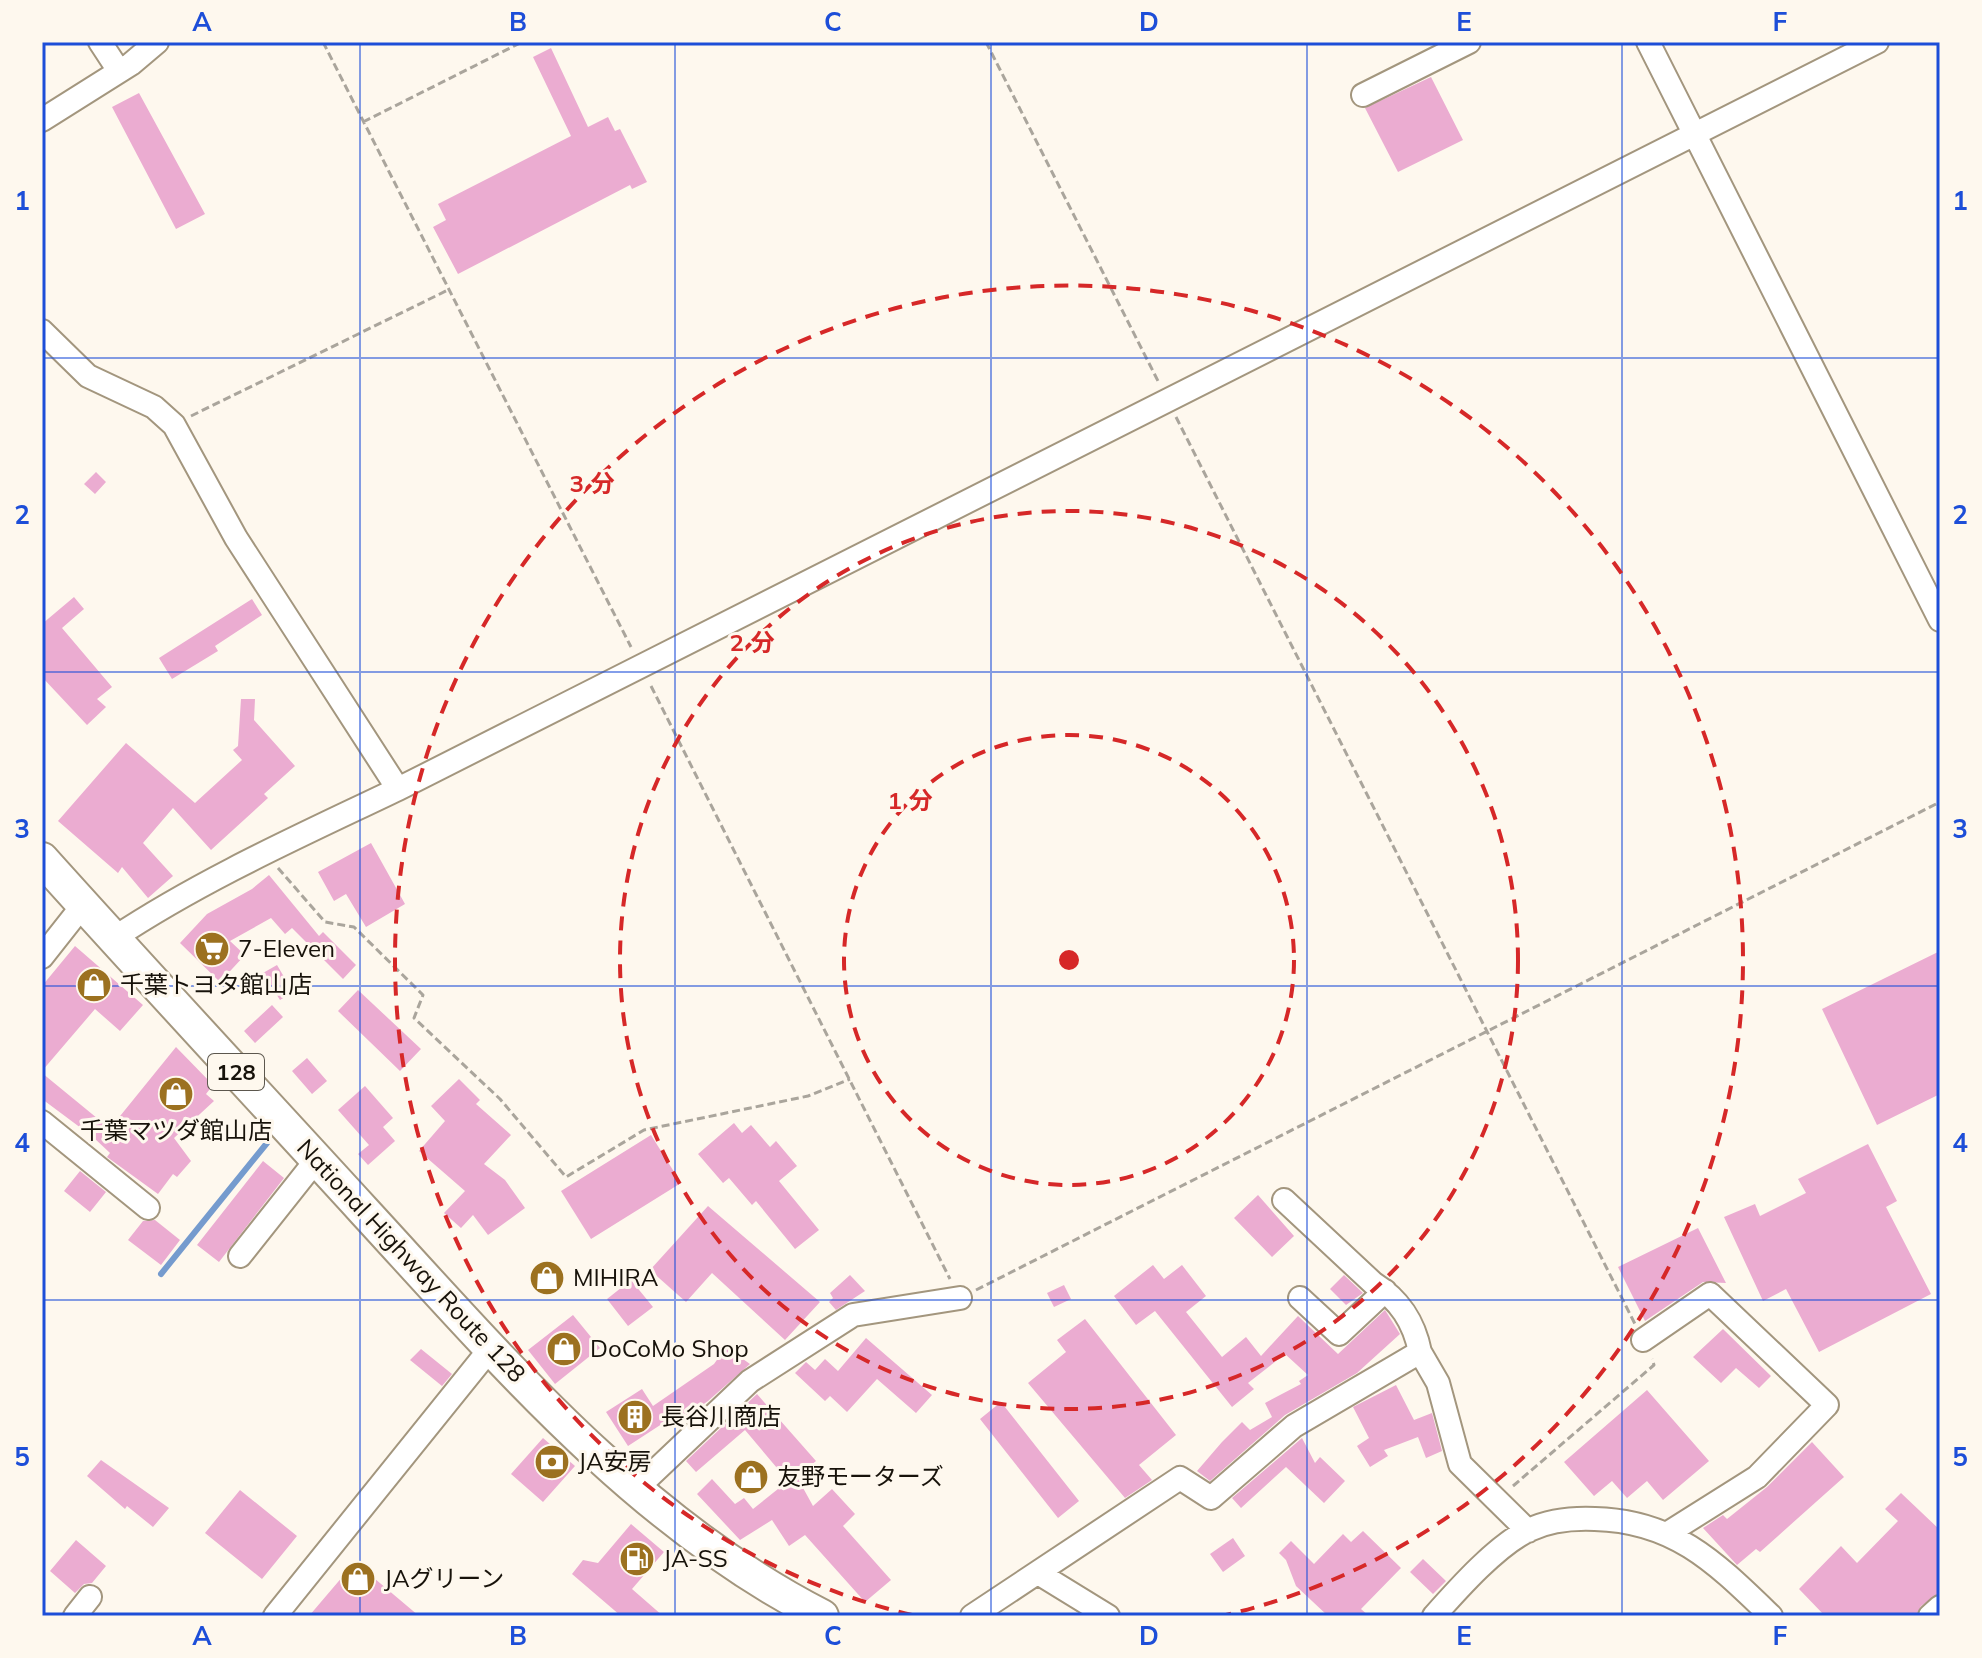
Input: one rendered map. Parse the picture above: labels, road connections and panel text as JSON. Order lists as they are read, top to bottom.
{
  "streets": {
    "highway": ["128", "National Highway Route 128"]
  },
  "places": {
    "supermarket": ["7-Eleven"],
    "shop": [
      "千葉トヨタ館山店",
      "千葉マツダ館山店",
      "MIHIRA",
      "DoCoMo Shop",
      "友野モーターズ",
      "JAグリーン"
    ],
    "building": ["長谷川商店"],
    "bank": ["JA安房"],
    "fuel station": ["JA-SS"]
  },
  "grid": {
    "columns": [
      "A",
      "B",
      "C",
      "D",
      "E",
      "F"
    ],
    "rows": [
      "1",
      "2",
      "3",
      "4",
      "5"
    ]
  },
  "rings": ["3 分", "2 分", "1 分"]
}
